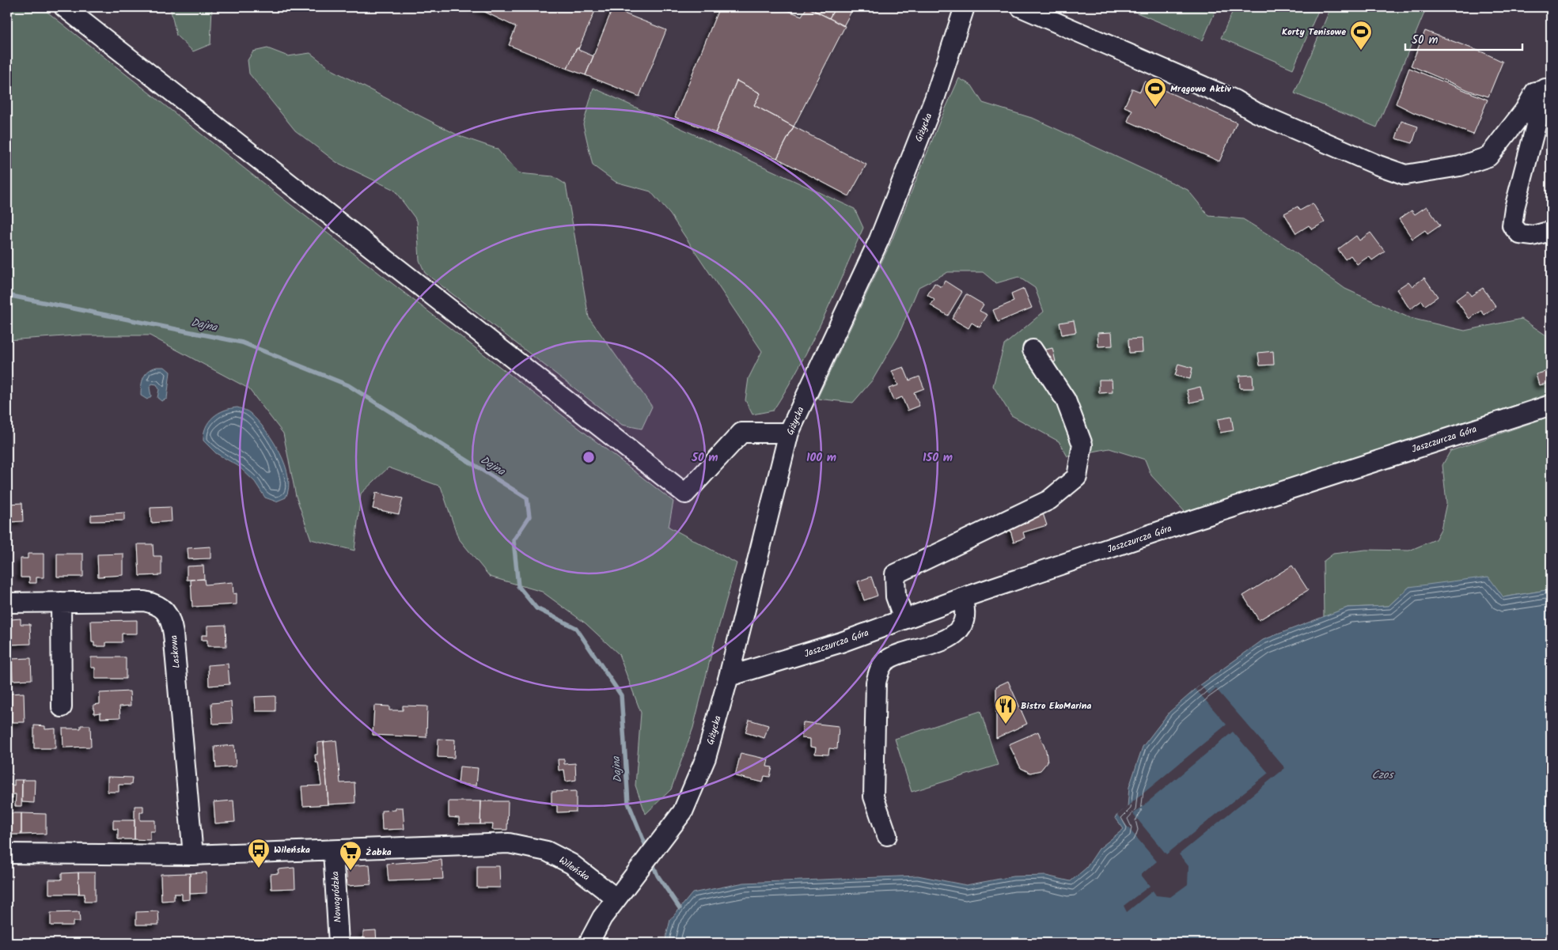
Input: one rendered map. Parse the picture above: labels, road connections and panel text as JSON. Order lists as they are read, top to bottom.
{
  "streets": {
    "street": [
      "Giżycka",
      "Jaszczurcza Góra",
      "Laskowa",
      "Wileńska",
      "Nowogródzka"
    ]
  },
  "crossings": [
    ["Giżycka", "Jaszczurcza Góra"],
    ["Giżycka", "Wileńska"],
    ["Laskowa", "Wileńska"],
    ["Wileńska", "Nowogródzka"]
  ],
  "water": ["Dajna", "Czos"],
  "places": {
    "sports": ["Korty Tenisowe", "Mrągowo Aktiv"],
    "restaurant": ["Bistro EkoMarina"],
    "bus stop": ["Wileńska"],
    "supermarket": ["Żabka"]
  },
  "scale_bar": "50 m",
  "rings": ["50 m", "100 m", "150 m"]
}
